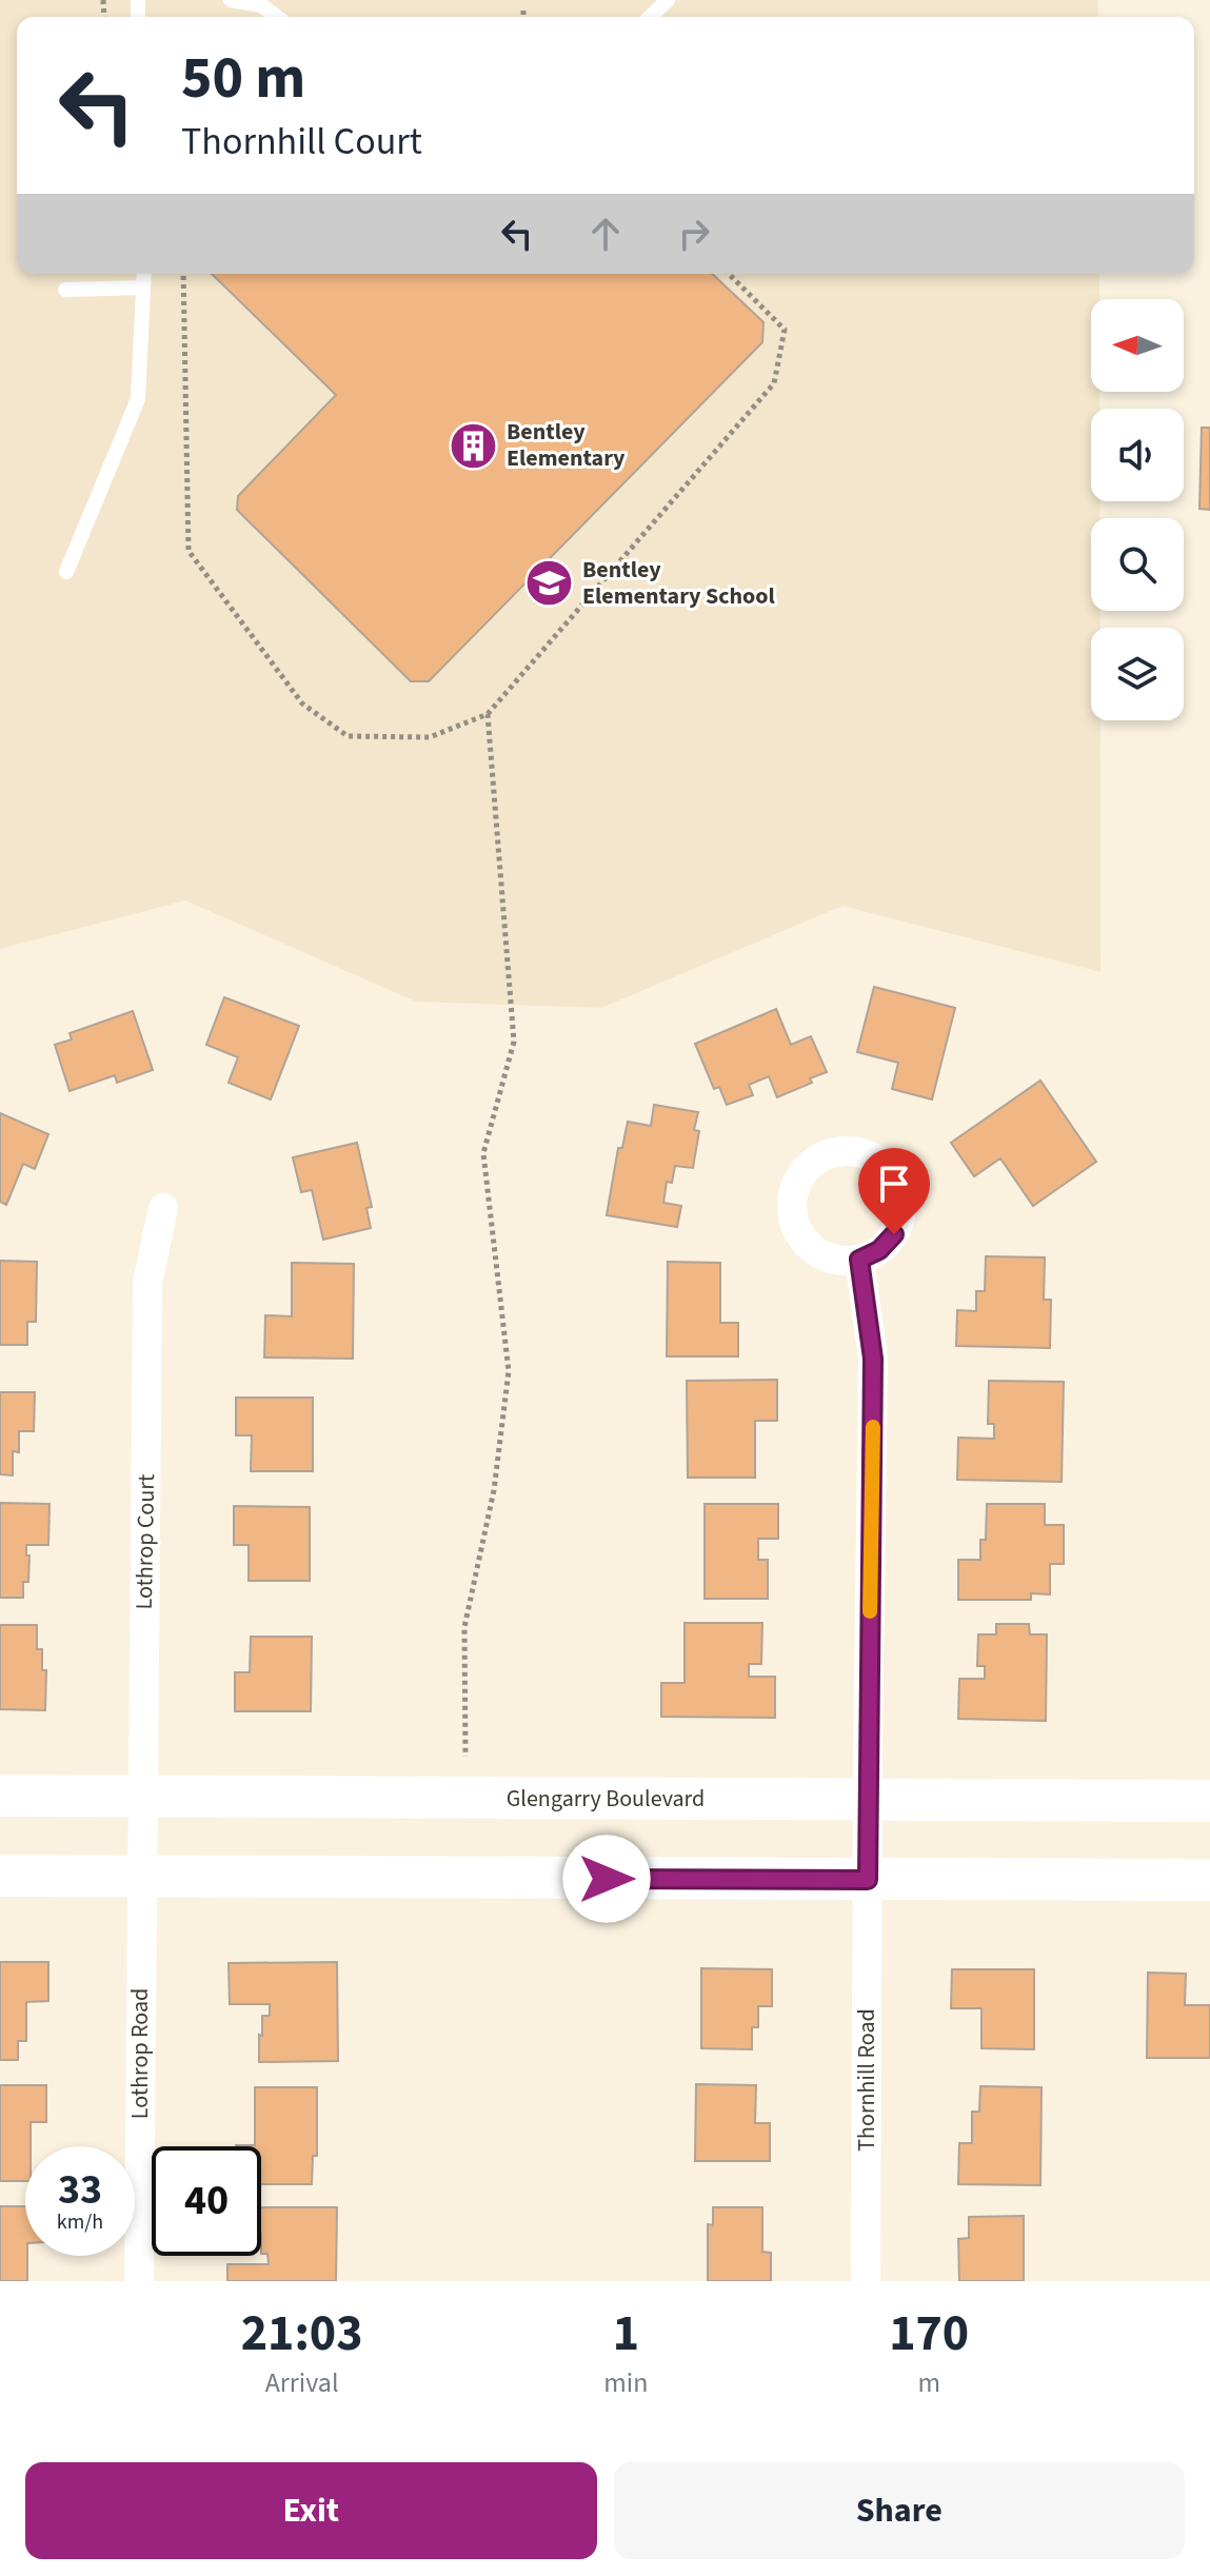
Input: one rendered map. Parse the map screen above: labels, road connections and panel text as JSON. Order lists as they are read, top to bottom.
{
  "streets": {
    "street": [
      "Lothrop Court",
      "Glengarry Boulevard",
      "Lothrop Road",
      "Thornhill Road"
    ]
  },
  "crossings": [
    ["Lothrop Court", "Glengarry Boulevard"],
    ["Lothrop Court", "Lothrop Road"],
    ["Glengarry Boulevard", "Thornhill Road"]
  ],
  "places": {
    "building": ["Bentley Elementary"],
    "school or university": ["Bentley Elementary School"]
  },
  "north": "left",
  "page": {
    "turn": ["50 m", "Thornhill Court"],
    "speed": "33 km/h",
    "limit": "40",
    "eta": [
      "21:03",
      "Arrival",
      "1",
      "min",
      "170",
      "m"
    ],
    "buttons": ["Exit", "Share"]
  }
}
